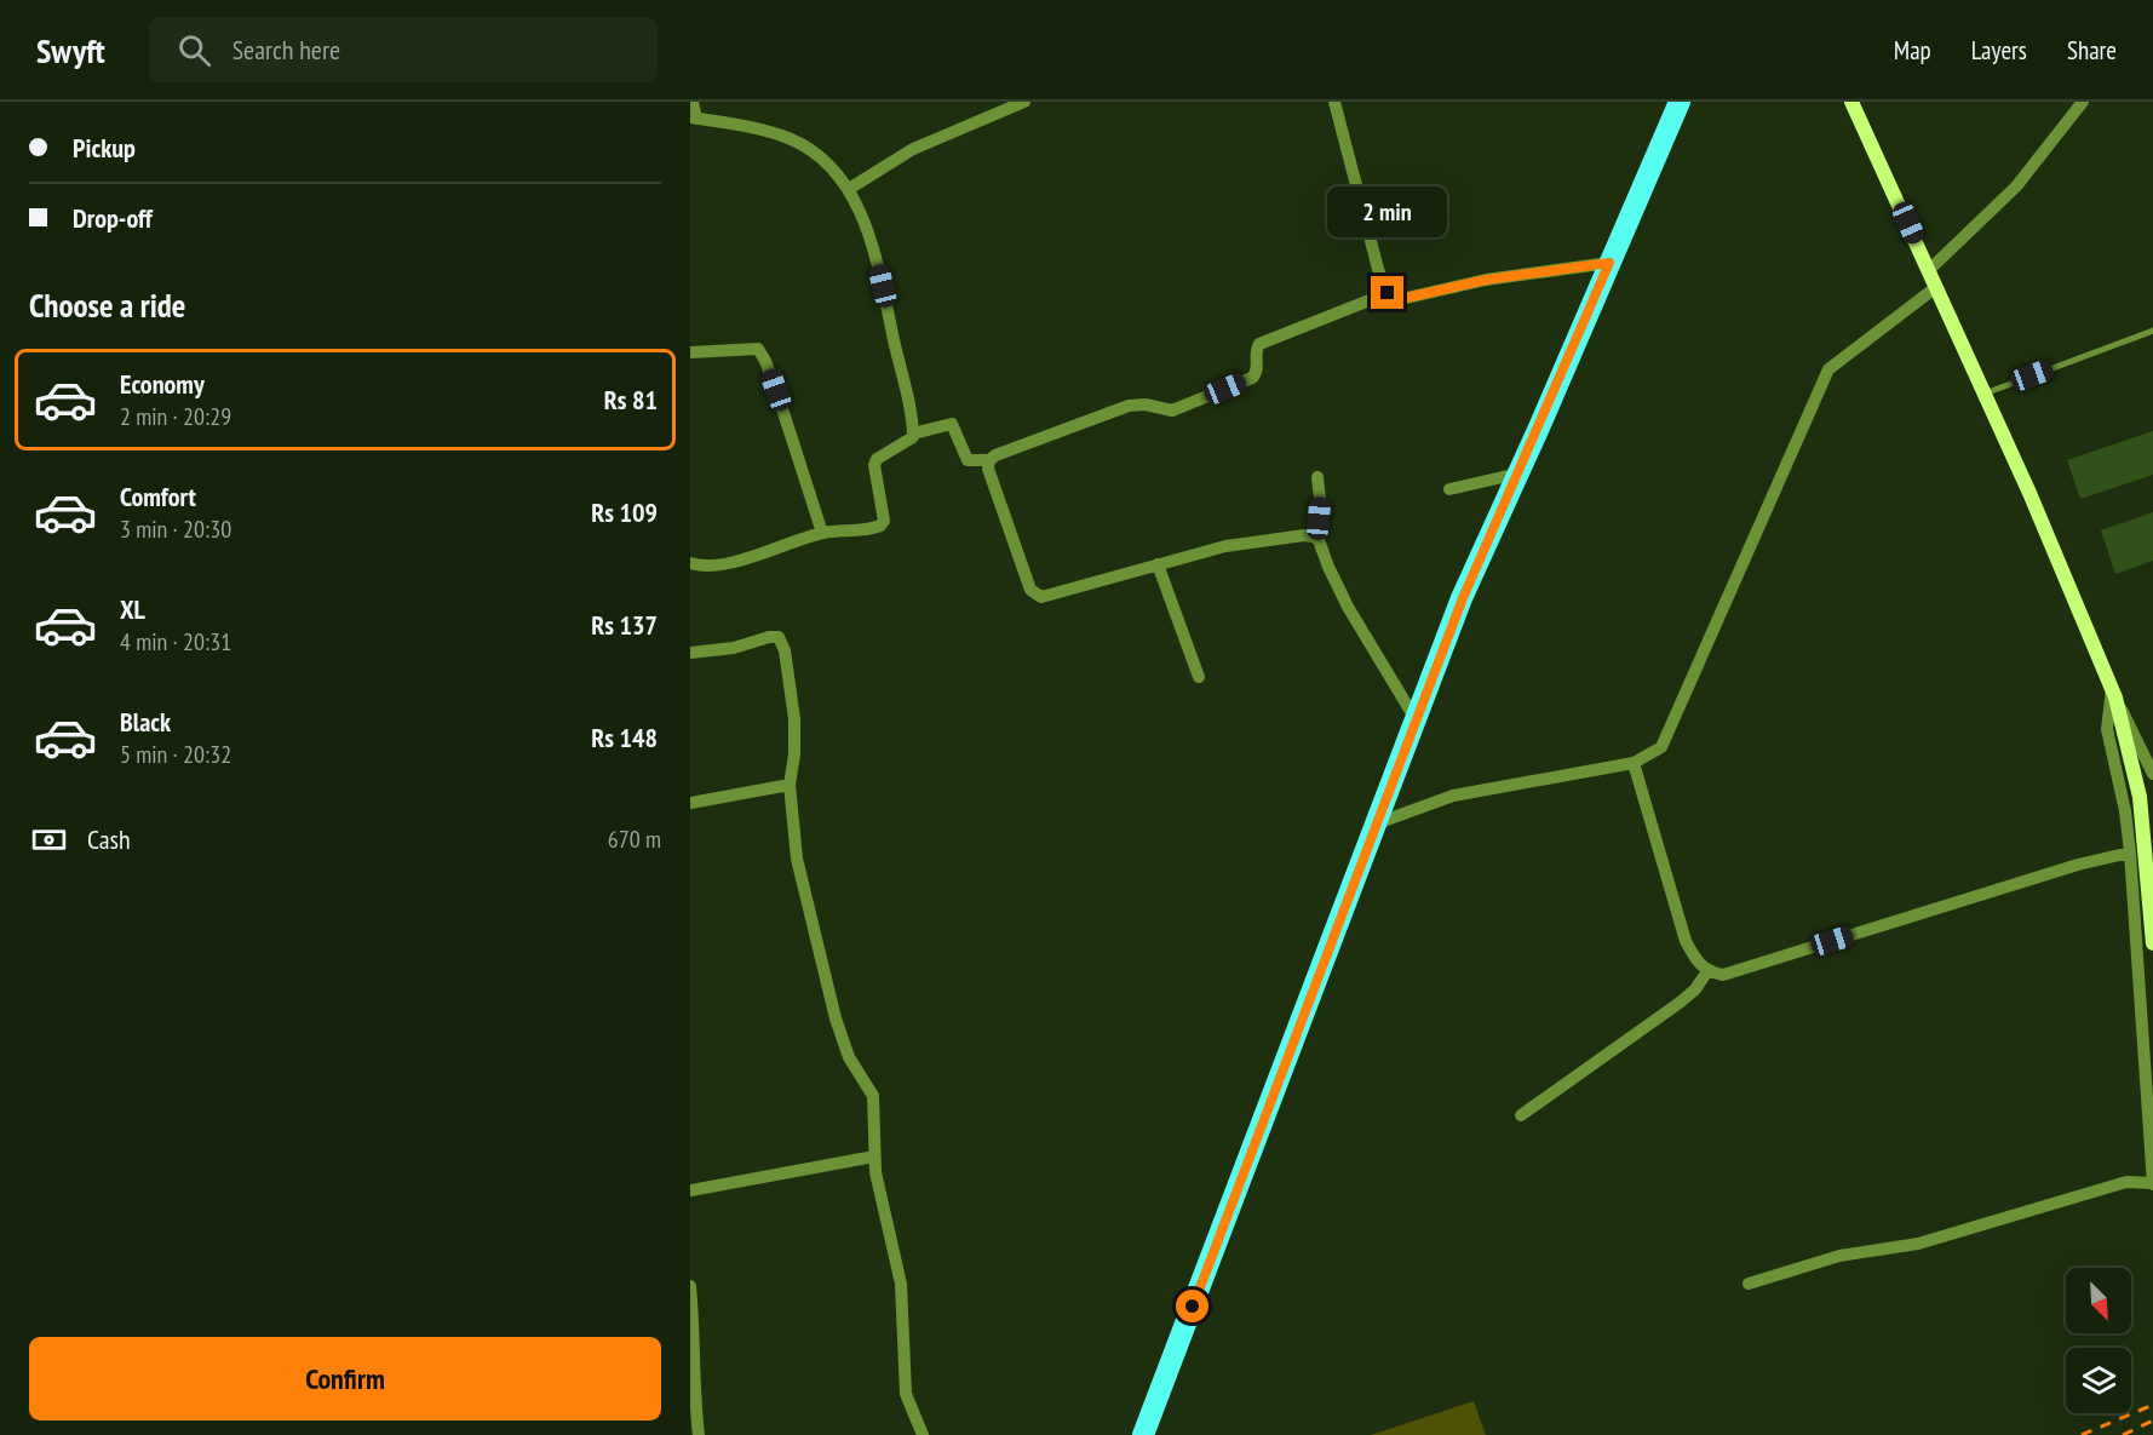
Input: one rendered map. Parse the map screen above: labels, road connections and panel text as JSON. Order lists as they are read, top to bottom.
{
  "north": "bottom right",
  "page": {
    "header": "Swyft",
    "search": "Search here",
    "nav": ["Map", "Layers", "Share"],
    "banner": ["Pickup", "Drop-off"],
    "bubble": "2 min",
    "heading": "Choose a ride",
    "list": [
      {
        "name": "Economy",
        "note": "2 min · 20:29",
        "value": "Rs 81"
      },
      {
        "name": "Comfort",
        "note": "3 min · 20:30",
        "value": "Rs 109"
      },
      {
        "name": "XL",
        "note": "4 min · 20:31",
        "value": "Rs 137"
      },
      {
        "name": "Black",
        "note": "5 min · 20:32",
        "value": "Rs 148"
      }
    ],
    "pay": ["Cash", "670 m"],
    "buttons": "Confirm"
  }
}
